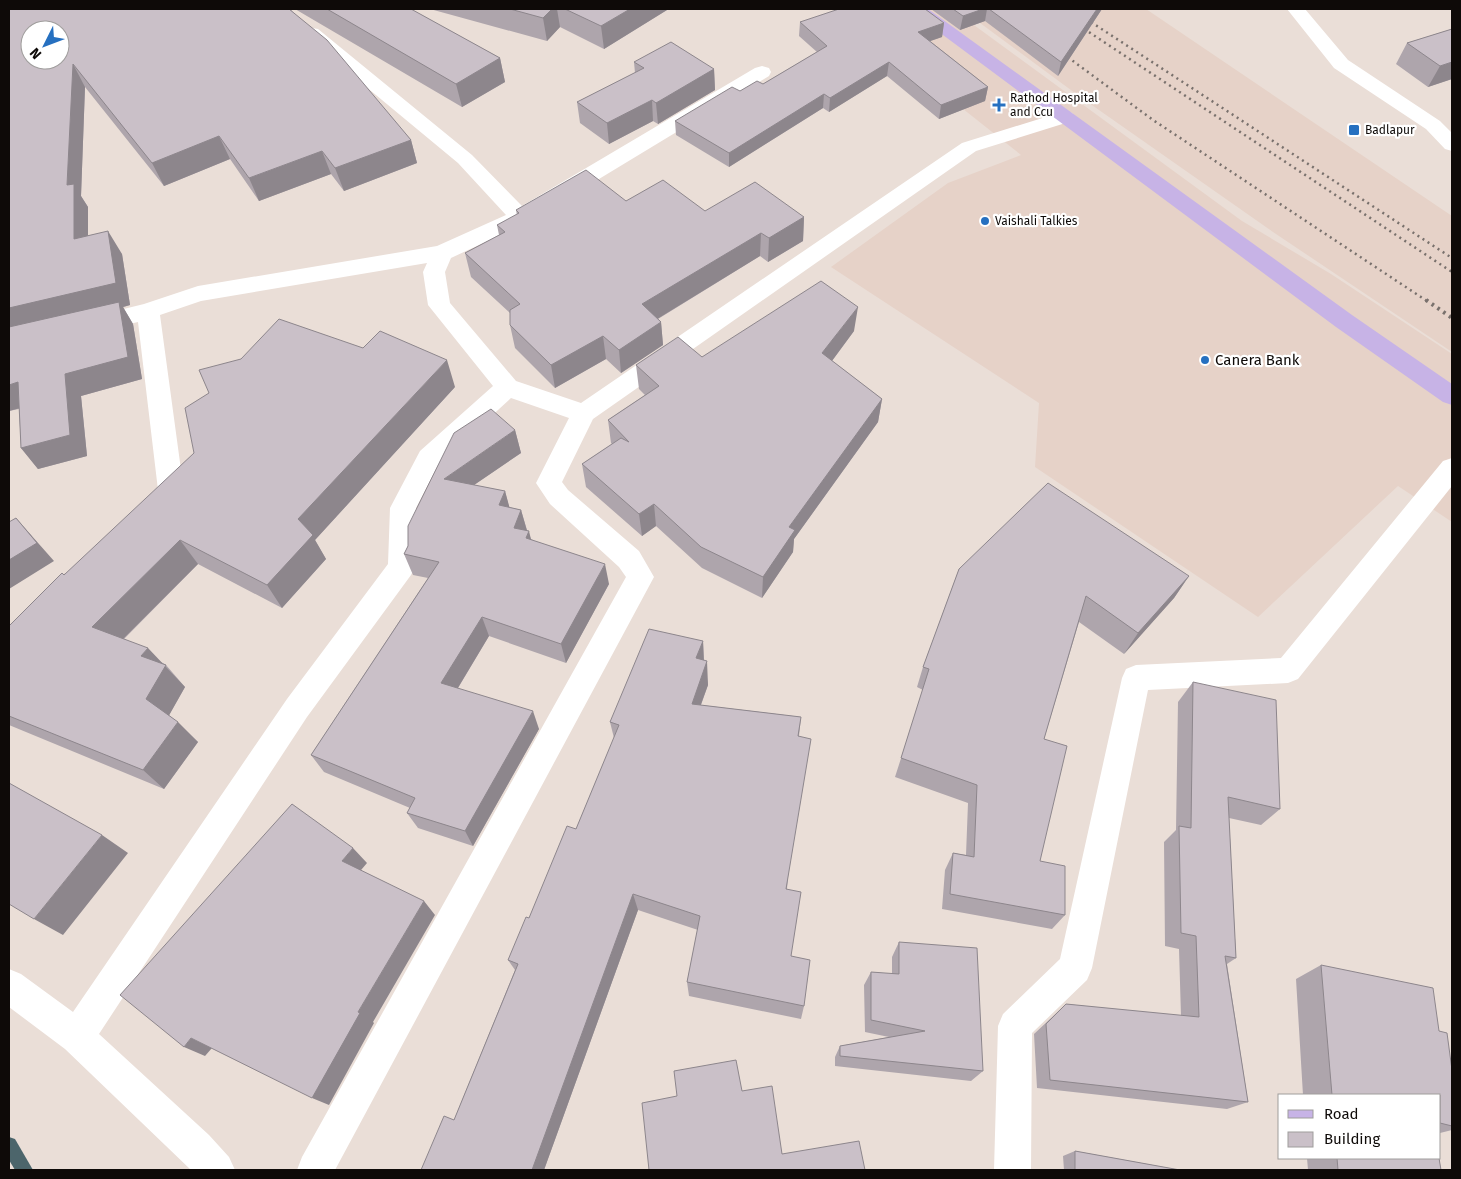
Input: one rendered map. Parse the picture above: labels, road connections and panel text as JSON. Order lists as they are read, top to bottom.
{
  "places": {
    "health": ["Rathod Hospital and Ccu"],
    "transit": ["Badlapur"],
    "other": ["Vaishali Talkies", "Canera Bank"]
  },
  "legend": ["Road", "Building"],
  "north": "bottom left"
}
